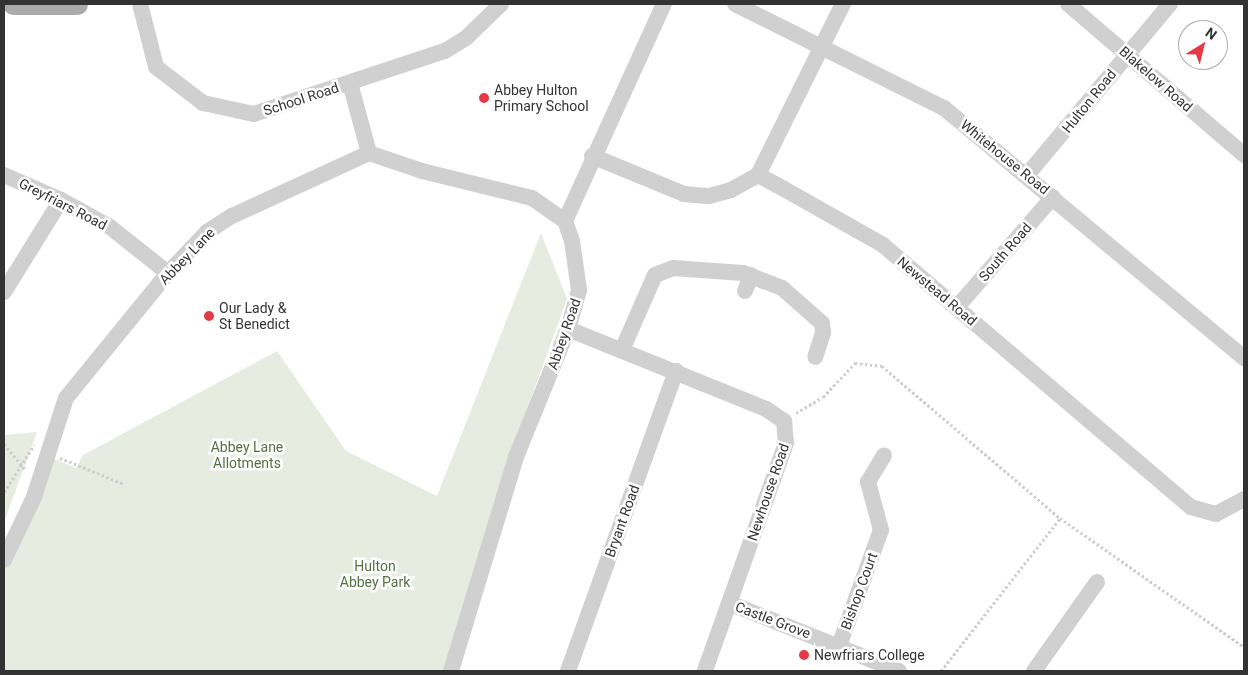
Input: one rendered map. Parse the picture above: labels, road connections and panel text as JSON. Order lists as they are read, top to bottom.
{
  "streets": {
    "street": [
      "Blakelow Road",
      "School Road",
      "Hulton Road",
      "Whitehouse Road",
      "Greyfriars Road",
      "South Road",
      "Abbey Lane",
      "Newstead Road",
      "Abbey Road",
      "Newhouse Road",
      "Bryant Road",
      "Bishop Court",
      "Castle Grove"
    ]
  },
  "crossings": [
    ["Blakelow Road", "Hulton Road"],
    ["Hulton Road", "Whitehouse Road"],
    ["Whitehouse Road", "South Road"],
    ["Greyfriars Road", "Abbey Lane"],
    ["South Road", "Newstead Road"],
    ["Newhouse Road", "Castle Grove"],
    ["Bishop Court", "Castle Grove"]
  ],
  "parks": ["Abbey Lane Allotments", "Hulton Abbey Park"],
  "places": ["Abbey Hulton Primary School", "Our Lady & St Benedict", "Newfriars College"],
  "north": "top right"
}
